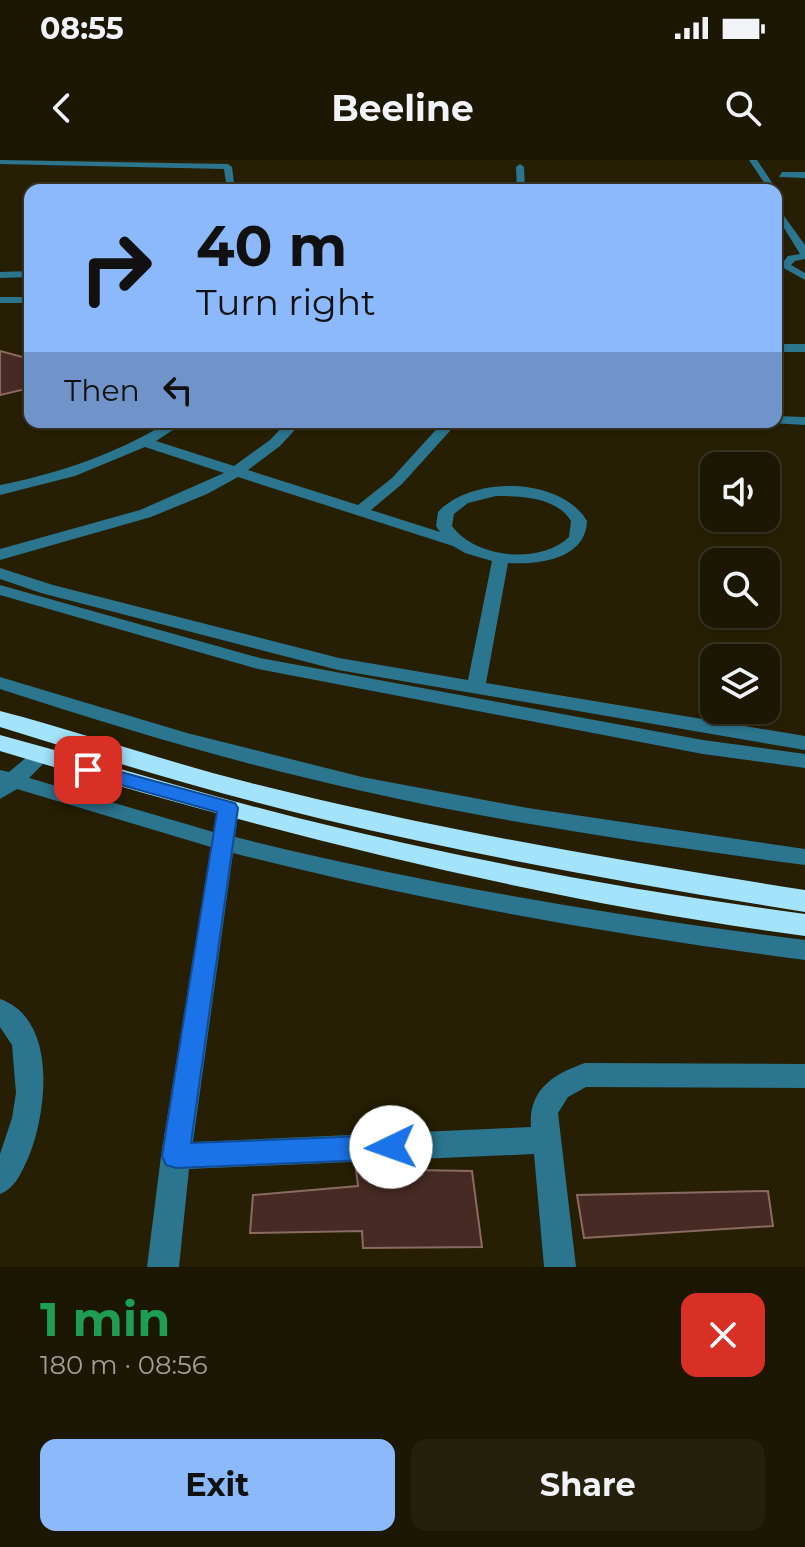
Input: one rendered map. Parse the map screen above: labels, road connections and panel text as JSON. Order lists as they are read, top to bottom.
{
  "page": {
    "status": "08:55",
    "header": "Beeline",
    "turn": ["40 m", "Turn right"],
    "then": "Then",
    "heading": ["1 min", "180 m · 08:56"],
    "buttons": ["Exit", "Share"]
  }
}
